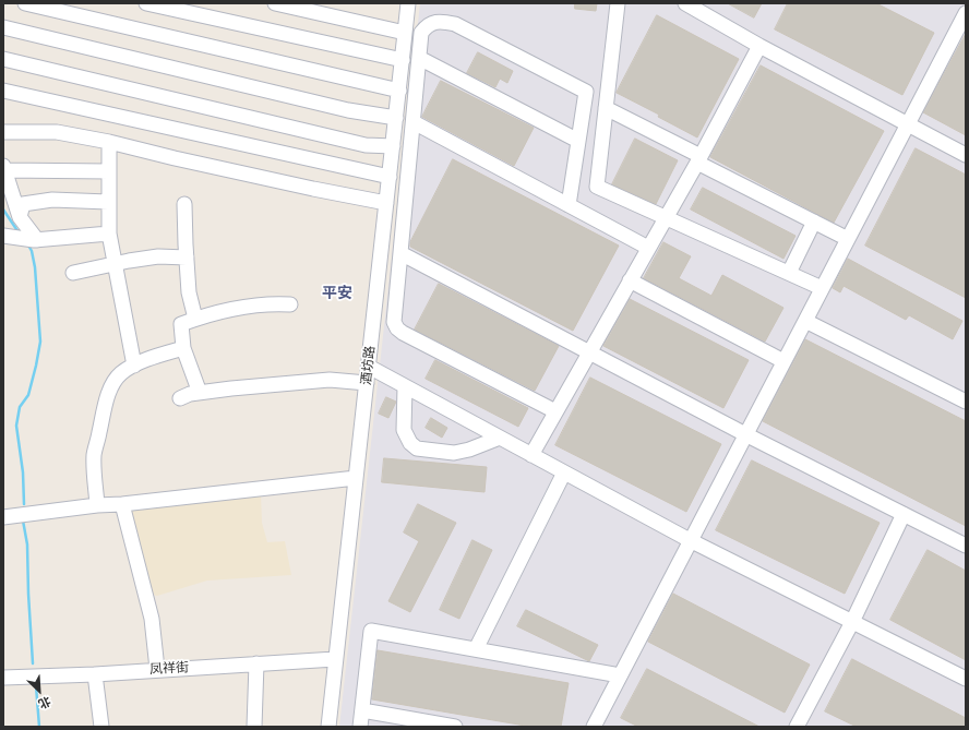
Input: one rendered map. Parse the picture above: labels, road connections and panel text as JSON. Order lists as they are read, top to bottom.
{
  "streets": {
    "street": ["酒坊路", "凤祥街"]
  },
  "crossings": [
    ["酒坊路", "凤祥街"]
  ],
  "districts": ["平安"],
  "north": "bottom right"
}
